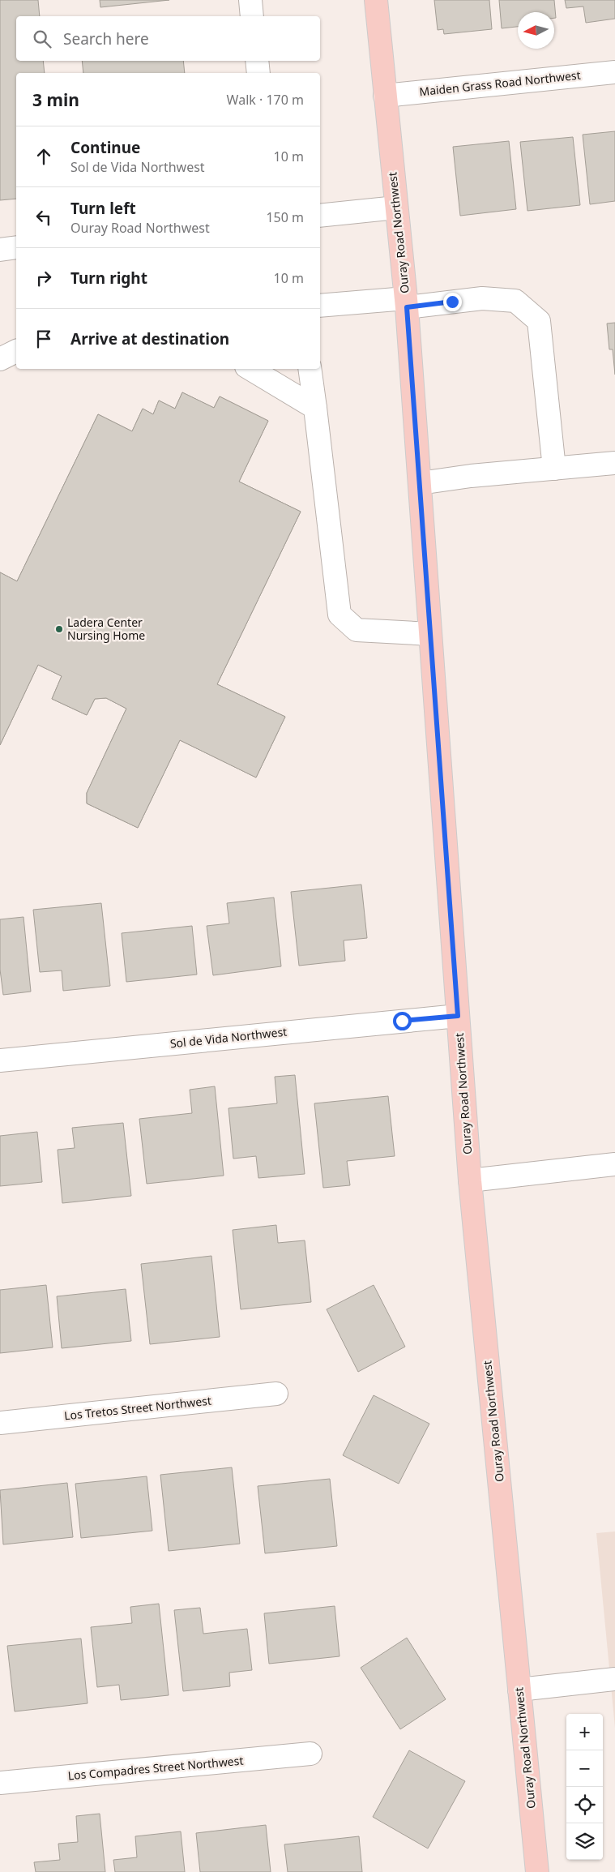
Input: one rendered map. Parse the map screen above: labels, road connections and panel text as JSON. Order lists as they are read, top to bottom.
{
  "streets": {
    "main road": ["Ouray Road Northwest"],
    "street": [
      "Maiden Grass Road Northwest",
      "Sol de Vida Northwest",
      "Los Tretos Street Northwest",
      "Los Compadres Street Northwest"
    ]
  },
  "crossings": [
    ["Maiden Grass Road Northwest", "Ouray Road Northwest"],
    ["Ouray Road Northwest", "Sol de Vida Northwest"]
  ],
  "places": ["Ladera Center Nursing Home"],
  "north": "left",
  "page": {
    "search": "Search here",
    "heading": ["3 min", "Walk · 170 m"],
    "list": [
      ["Continue", "Sol de Vida Northwest", "10 m"],
      ["Turn left", "Ouray Road Northwest", "150 m"],
      ["Turn right", "10 m"],
      "Arrive at destination"
    ],
    "map_buttons": ["+", "−"]
  }
}
